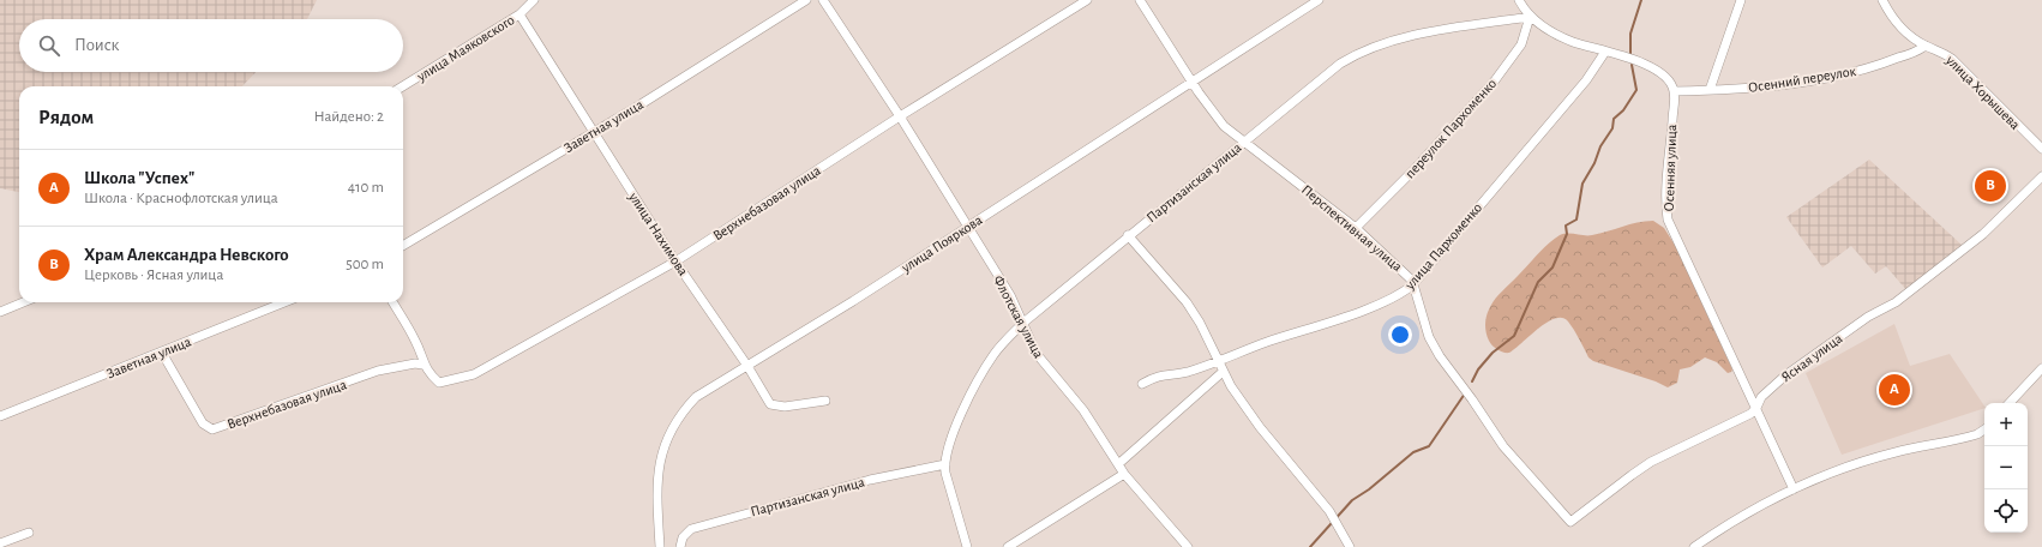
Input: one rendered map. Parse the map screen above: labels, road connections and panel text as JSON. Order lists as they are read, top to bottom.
{
  "streets": {
    "street": [
      "улица Маяковского",
      "Осенний переулок",
      "улица Хорышева",
      "Заветная улица",
      "переулок Пархоменко",
      "Осенняя улица",
      "Партизанская улица",
      "Верхнебазовая улица",
      "Перспективная улица",
      "улица Нахимова",
      "улица Пояркова",
      "улица Пархоменко",
      "Флотская улица",
      "Ясная улица"
    ]
  },
  "crossings": [
    ["улица Маяковского", "улица Нахимова"],
    ["Осенний переулок", "улица Хорышева"],
    ["Осенний переулок", "Осенняя улица"],
    ["Заветная улица", "Верхнебазовая улица"],
    ["Заветная улица", "улица Нахимова"],
    ["переулок Пархоменко", "Партизанская улица"],
    ["переулок Пархоменко", "Перспективная улица"],
    ["Осенняя улица", "Ясная улица"],
    ["Партизанская улица", "Перспективная улица"],
    ["Партизанская улица", "Флотская улица"],
    ["Верхнебазовая улица", "улица Нахимова"],
    ["Верхнебазовая улица", "Флотская улица"],
    ["Перспективная улица", "улица Пояркова"],
    ["Перспективная улица", "улица Пархоменко"],
    ["Перспективная улица", "Ясная улица"],
    ["улица Нахимова", "улица Пояркова"],
    ["улица Пояркова", "Флотская улица"]
  ],
  "page": {
    "search": "Поиск",
    "heading": ["Рядом", "Найдено: 2"],
    "list": [
      {
        "mark": "A",
        "name": "Школа \"Успех\"",
        "note": "Школа · Краснофлотская улица",
        "value": "410 m"
      },
      {
        "mark": "B",
        "name": "Храм Александра Невского",
        "note": "Церковь · Ясная улица",
        "value": "500 m"
      }
    ],
    "pins": ["B", "A"],
    "map_buttons": ["+", "−"]
  }
}
